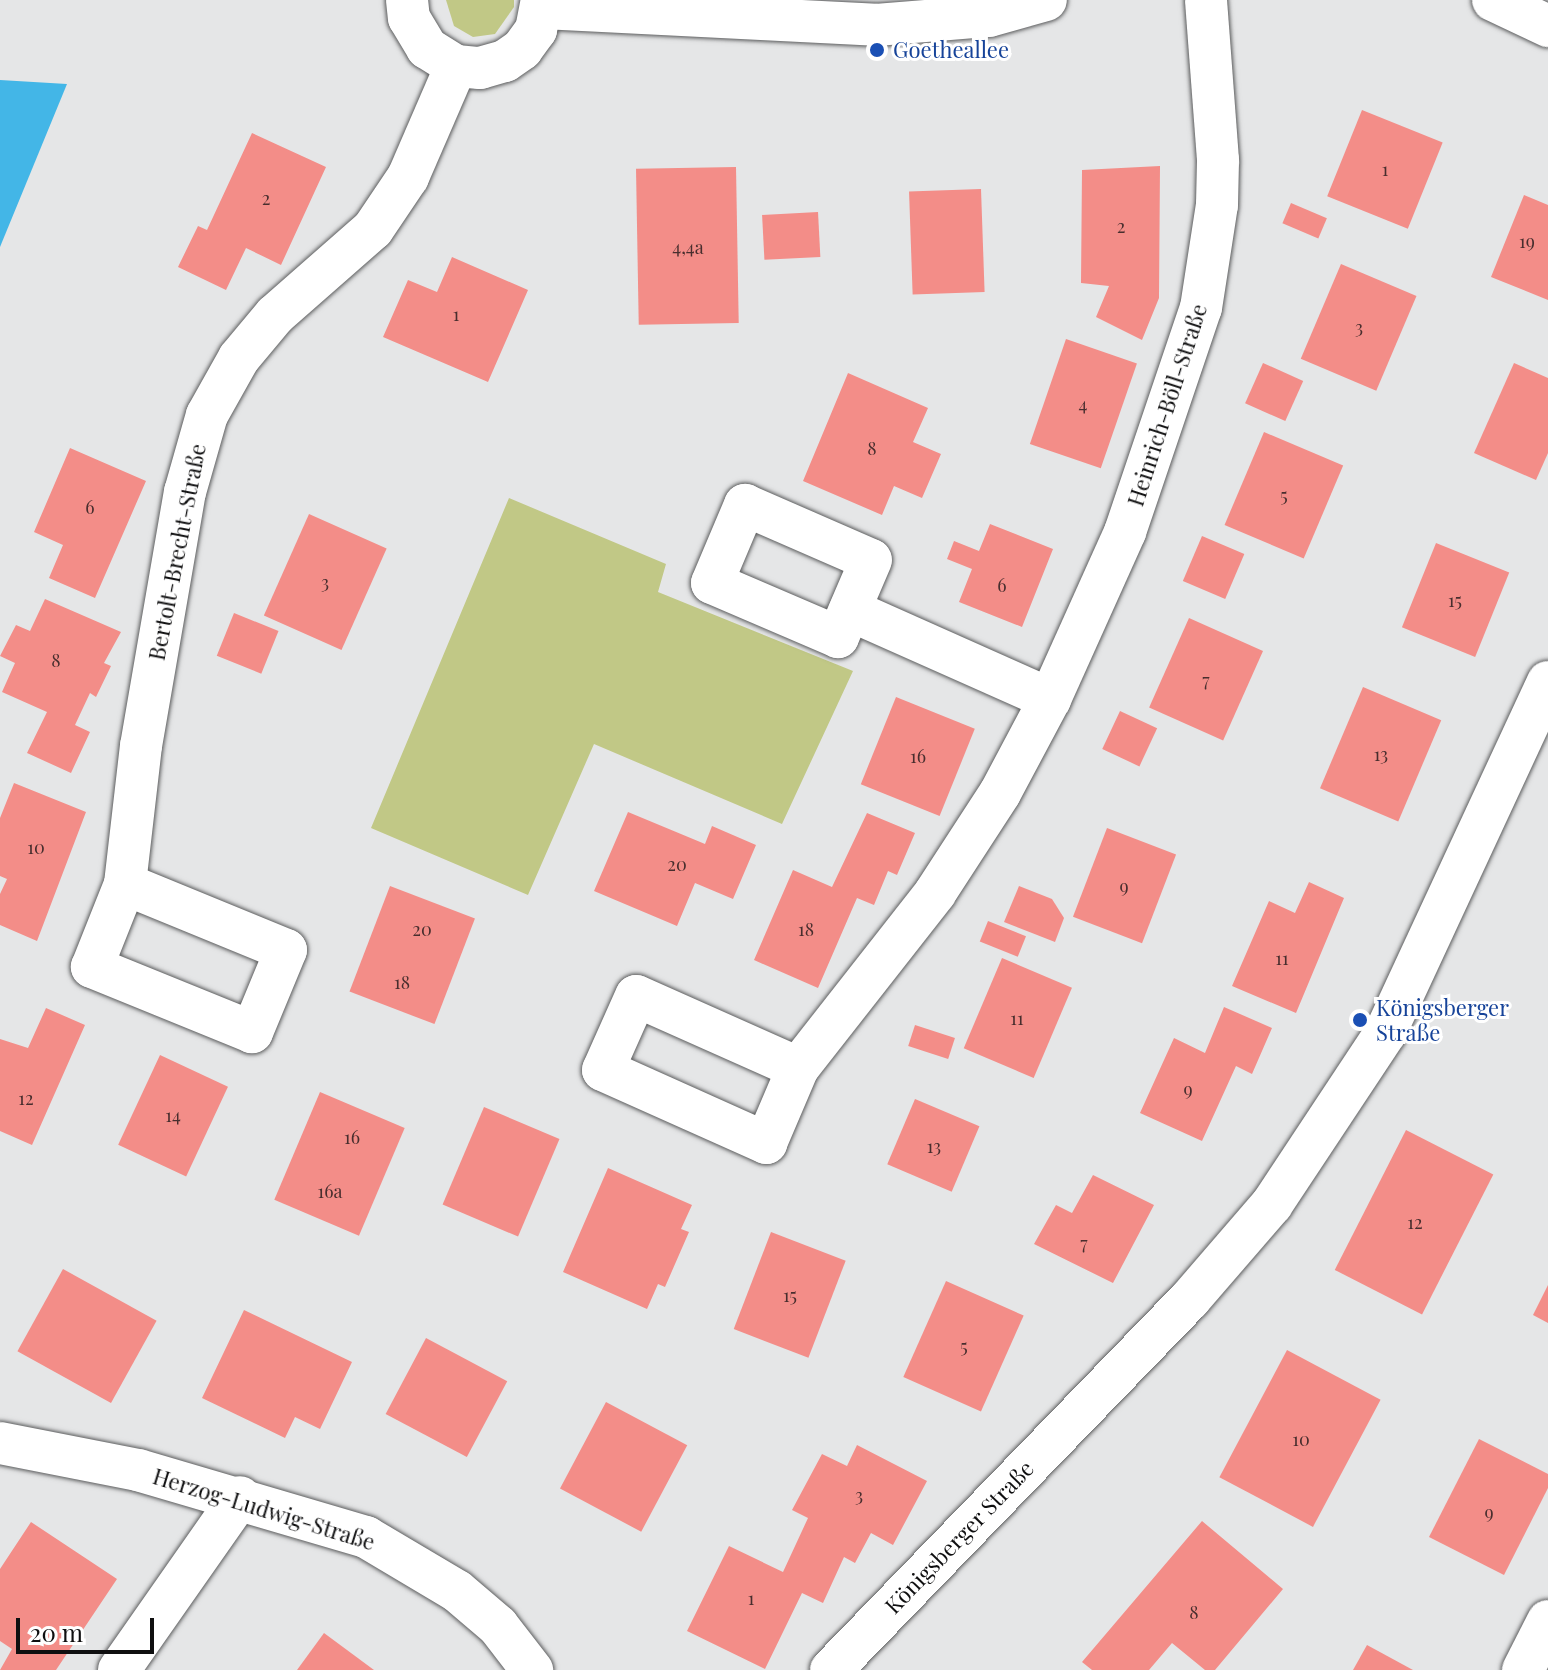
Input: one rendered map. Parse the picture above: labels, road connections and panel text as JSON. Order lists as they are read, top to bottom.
{
  "streets": {
    "street": [
      "Heinrich-Böll-Straße",
      "Bertolt-Brecht-Straße",
      "Herzog-Ludwig-Straße",
      "Königsberger Straße"
    ]
  },
  "places": ["Goetheallee", "Königsberger Straße"],
  "house_numbers": [
    "1",
    "2",
    "2",
    "19",
    "4,4a",
    "1",
    "3",
    "4",
    "8",
    "5",
    "6",
    "3",
    "6",
    "15",
    "8",
    "7",
    "13",
    "16",
    "10",
    "20",
    "9",
    "20",
    "18",
    "11",
    "18",
    "11",
    "9",
    "12",
    "14",
    "16",
    "13",
    "16a",
    "12",
    "7",
    "15",
    "5",
    "10",
    "3",
    "9",
    "1",
    "8"
  ],
  "scale_bar": "20 m"
}
